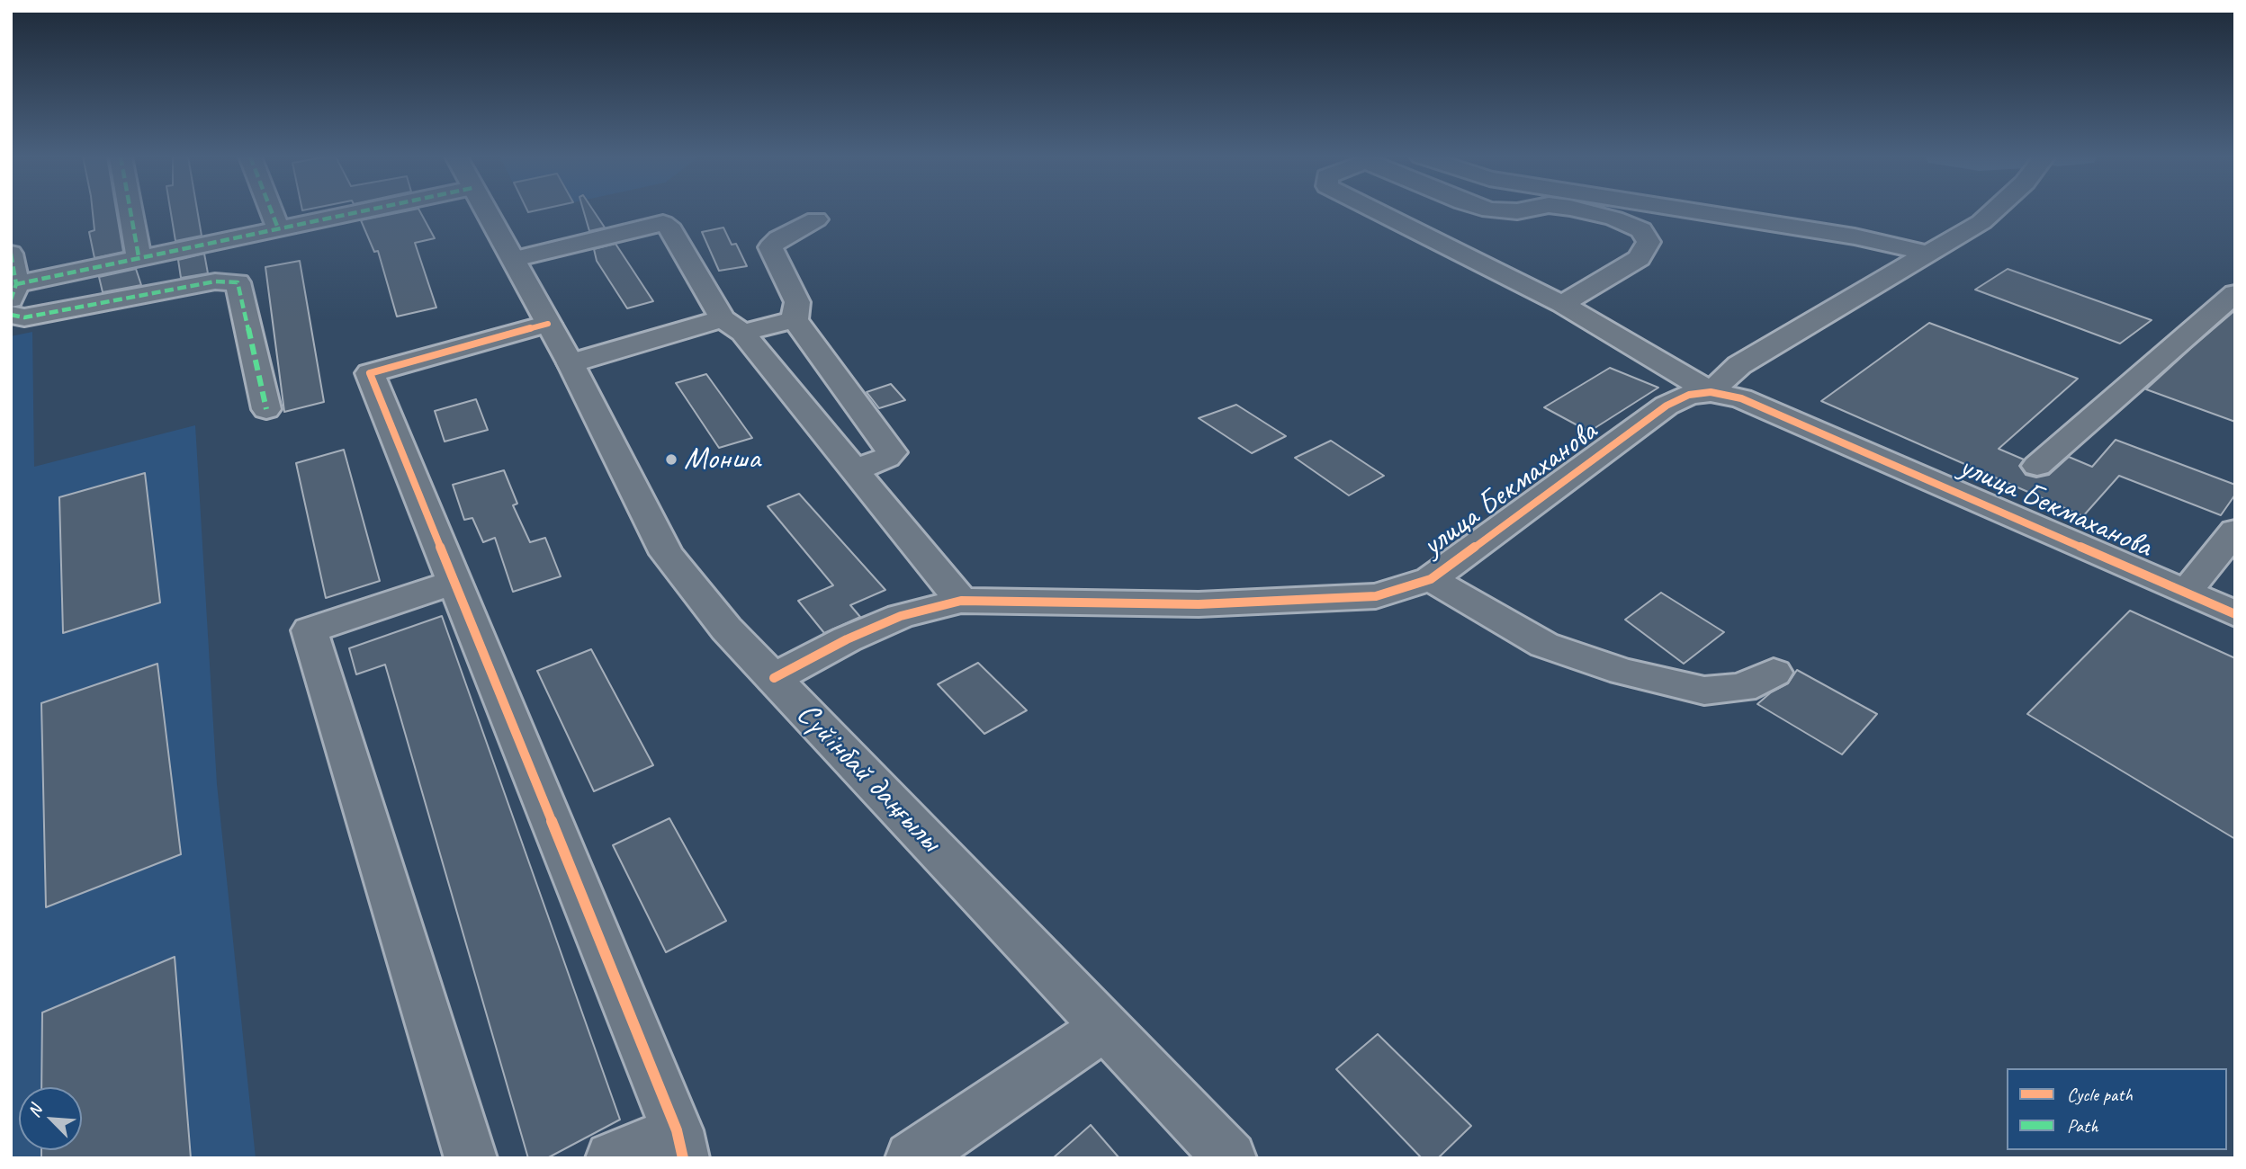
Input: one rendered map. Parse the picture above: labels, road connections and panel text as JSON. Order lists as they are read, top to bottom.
{
  "streets": {
    "street": ["улица Бекмаханова", "Сүйінбай даңғылы"]
  },
  "crossings": [
    ["улица Бекмаханова", "Сүйінбай даңғылы"]
  ],
  "places": ["Монша"],
  "legend": ["Cycle path", "Path"],
  "north": "top left"
}
